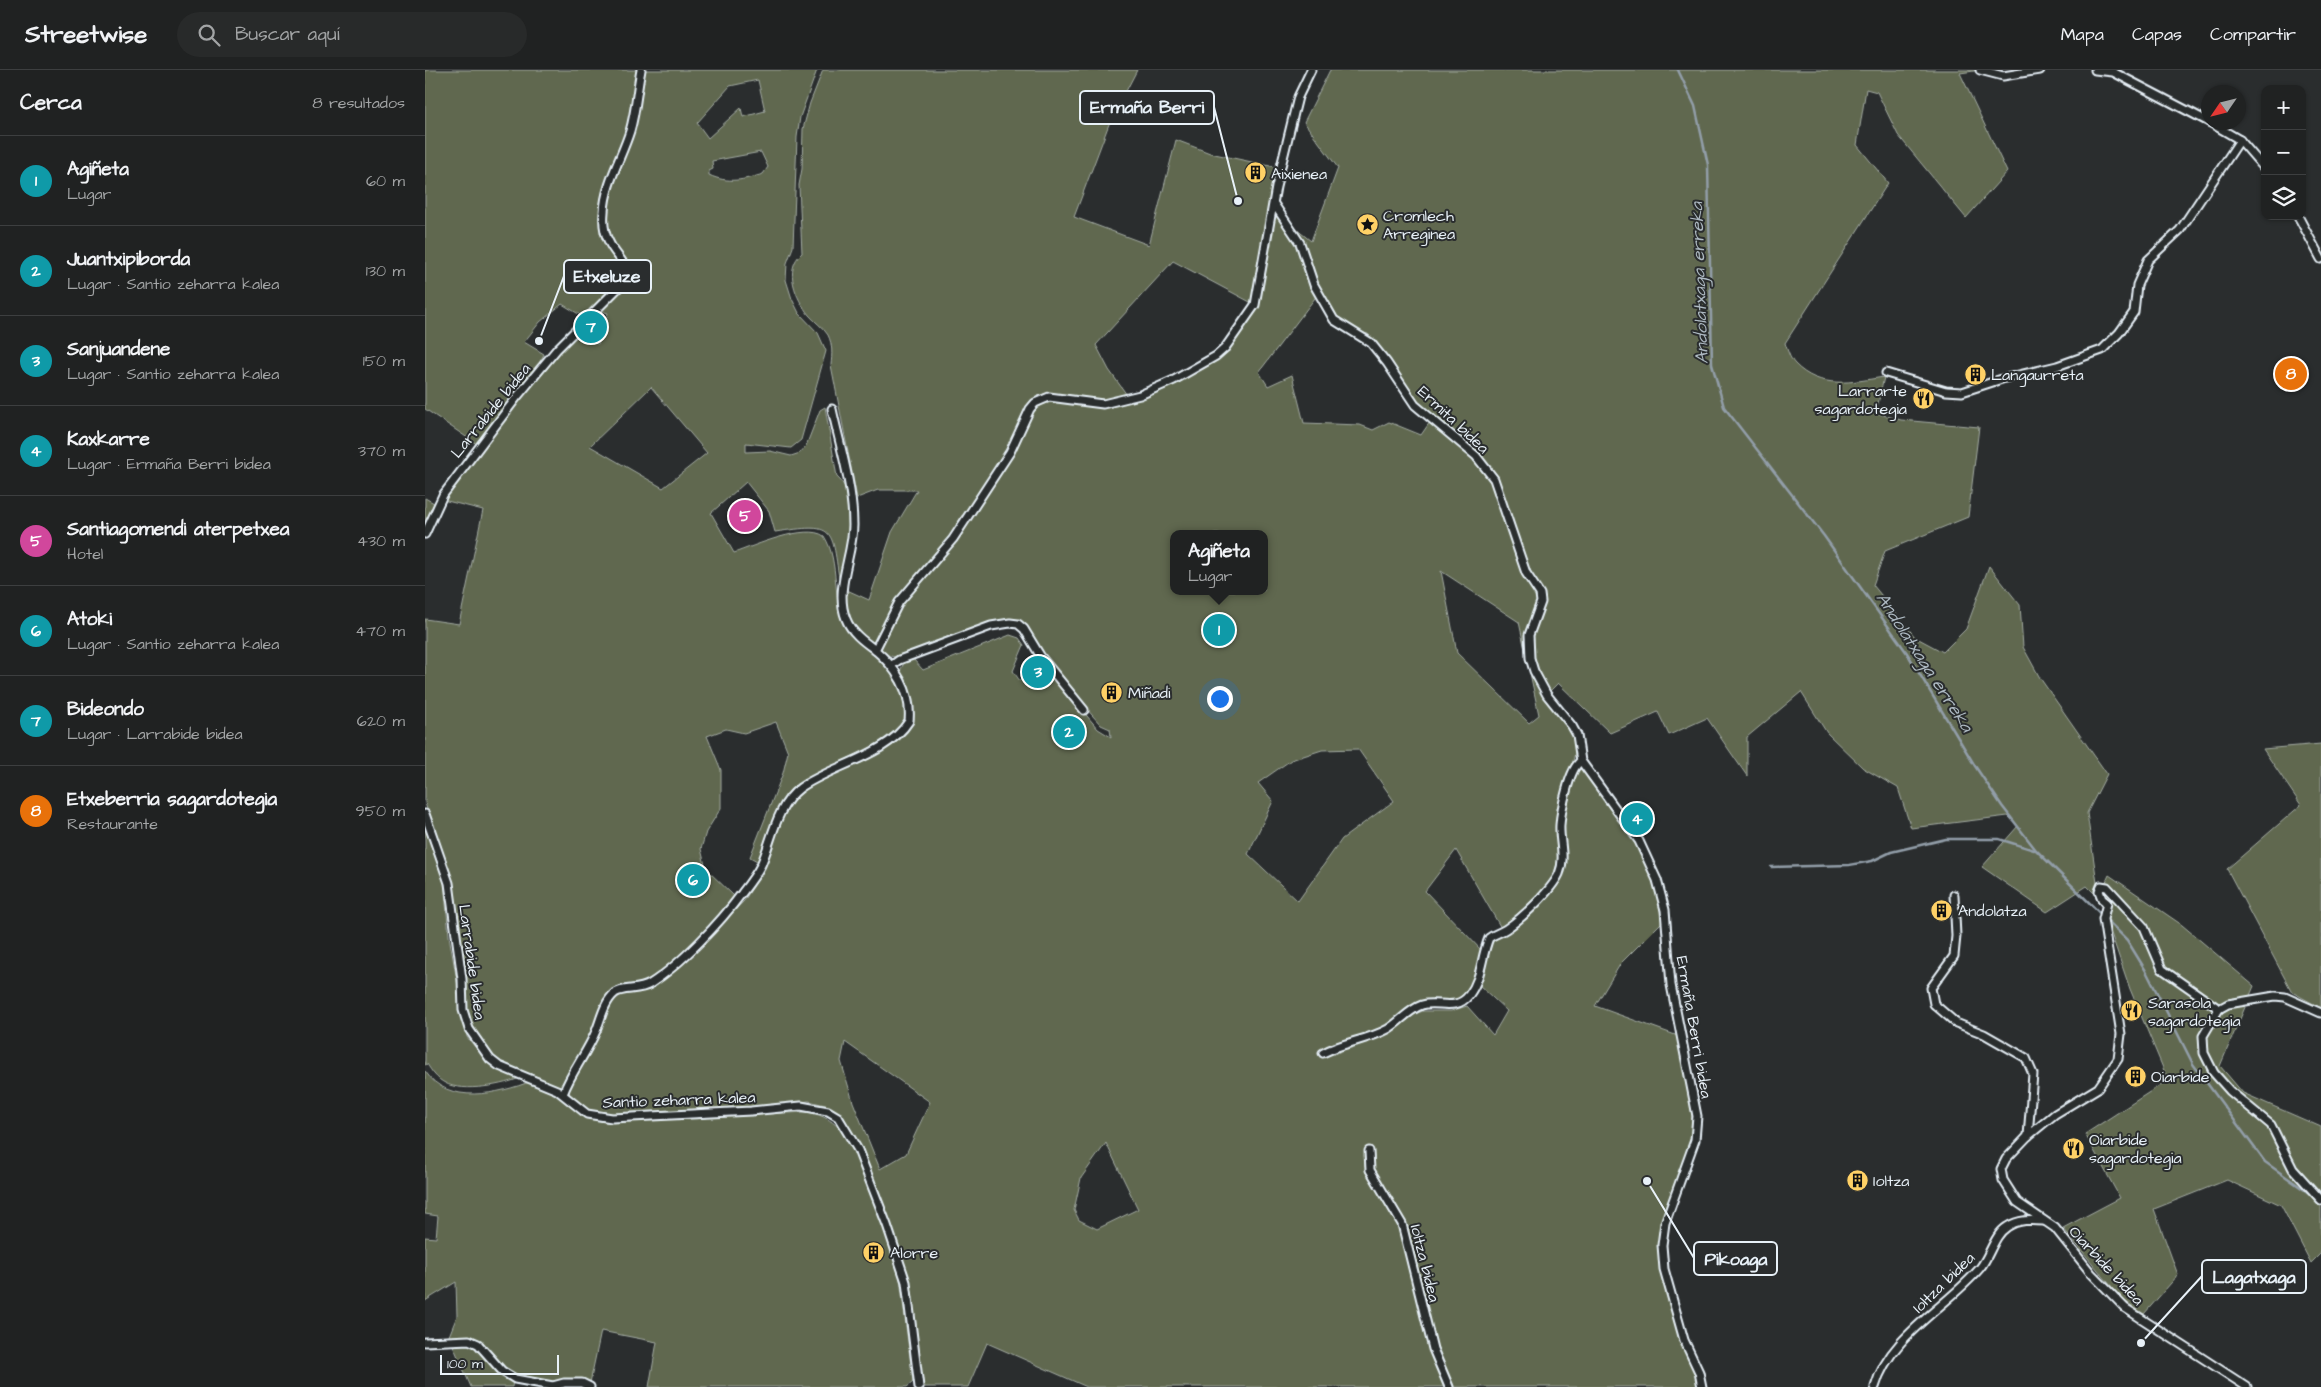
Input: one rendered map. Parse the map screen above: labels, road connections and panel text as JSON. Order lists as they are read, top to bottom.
{
  "streets": {
    "street": [
      "Larrabide bidea",
      "Ermita bidea",
      "Ermaña Berri bidea",
      "Santio zeharra kalea",
      "Ioltza bidea",
      "Oiarbide bidea"
    ]
  },
  "crossings": [
    ["Larrabide bidea", "Santio zeharra kalea"],
    ["Ermita bidea", "Ermaña Berri bidea"],
    ["Ioltza bidea", "Oiarbide bidea"]
  ],
  "water": ["Andolatxaga erreka"],
  "places": {
    "building": [
      "Aixienea",
      "Langaurreta",
      "Miñadi",
      "Andolatza",
      "Oiarbide",
      "Ioltza",
      "Alorre"
    ],
    "other": [
      "Ermaña Berri",
      "Etxeluze",
      "Pikoaga",
      "Lagatxaga"
    ],
    "place": ["Cromlech Arreginea"],
    "restaurant": ["Larrarte sagardotegia", "Sarasola sagardotegia", "Oiarbide sagardotegia"]
  },
  "scale_bar": "100 m",
  "north": "bottom left",
  "page": {
    "header": "Streetwise",
    "search": "Buscar aquí",
    "nav": ["Mapa", "Capas", "Compartir"],
    "heading": ["Cerca", "8 resultados"],
    "map_buttons": ["+", "−"],
    "list": [
      {
        "mark": "1",
        "name": "Agiñeta",
        "note": "Lugar",
        "value": "60 m"
      },
      {
        "mark": "2",
        "name": "Juantxipiborda",
        "note": "Lugar · Santio zeharra kalea",
        "value": "130 m"
      },
      {
        "mark": "3",
        "name": "Sanjuandene",
        "note": "Lugar · Santio zeharra kalea",
        "value": "150 m"
      },
      {
        "mark": "4",
        "name": "Kaxkarre",
        "note": "Lugar · Ermaña Berri bidea",
        "value": "370 m"
      },
      {
        "mark": "5",
        "name": "Santiagomendi aterpetxea",
        "note": "Hotel",
        "value": "430 m"
      },
      {
        "mark": "6",
        "name": "Atoki",
        "note": "Lugar · Santio zeharra kalea",
        "value": "470 m"
      },
      {
        "mark": "7",
        "name": "Bideondo",
        "note": "Lugar · Larrabide bidea",
        "value": "620 m"
      },
      {
        "mark": "8",
        "name": "Etxeberria sagardotegia",
        "note": "Restaurante",
        "value": "950 m"
      }
    ],
    "pins": [
      "7",
      "8",
      "5",
      "1",
      "3",
      "2",
      "4",
      "6"
    ],
    "popup": ["Agiñeta", "Lugar"],
    "scale": "100 m"
  }
}
